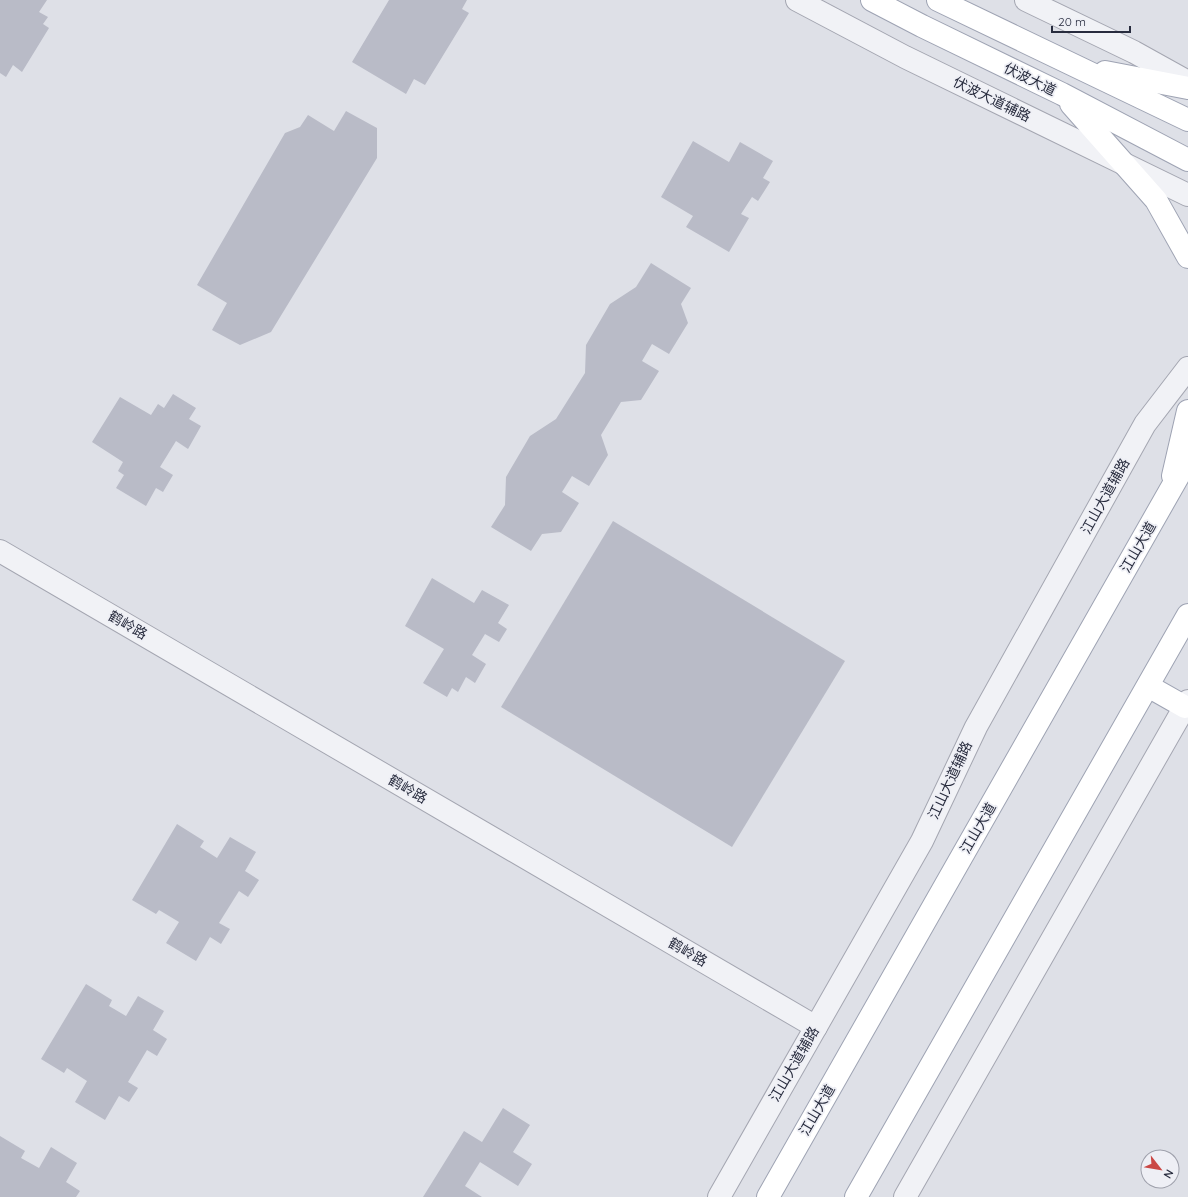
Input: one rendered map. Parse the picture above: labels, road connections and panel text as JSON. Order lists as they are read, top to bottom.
{
  "streets": {
    "main road": ["伏波大道", "江山大道"],
    "street": ["伏波大道辅路", "江山大道辅路", "鹤岭路"]
  },
  "crossings": [
    ["江山大道辅路", "鹤岭路"]
  ],
  "scale_bar": "20 m",
  "north": "bottom right"
}
